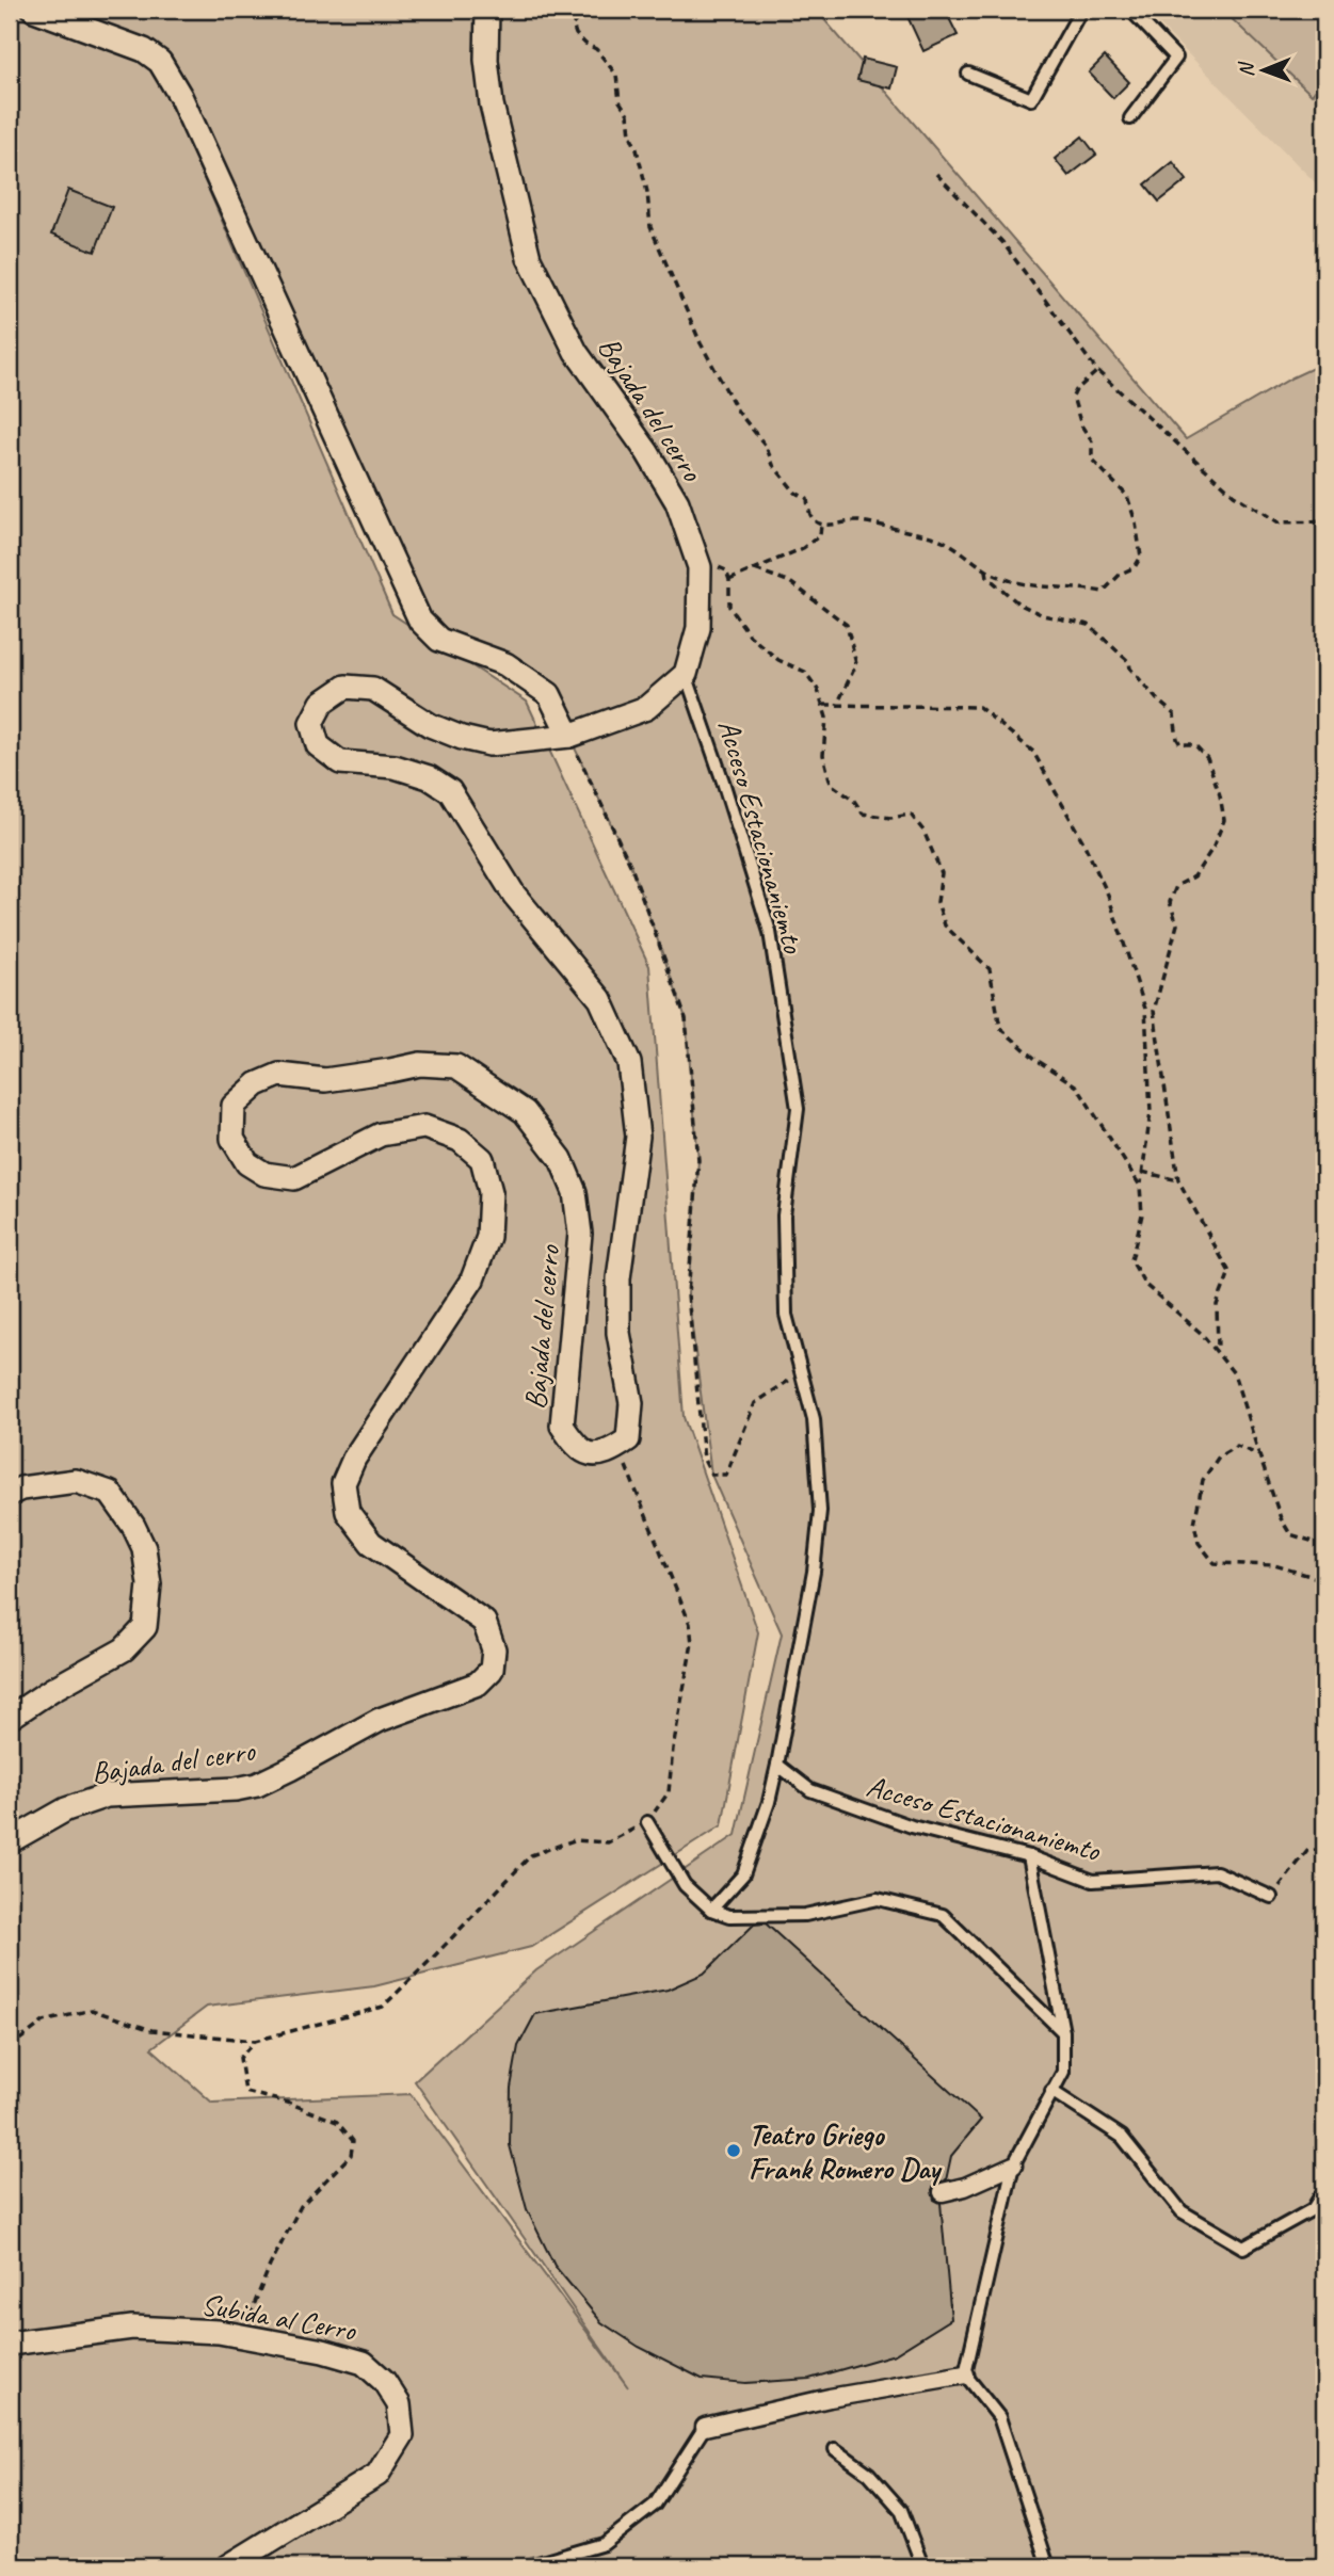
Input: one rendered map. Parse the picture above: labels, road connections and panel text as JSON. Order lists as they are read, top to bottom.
{
  "streets": {
    "street": ["Bajada del cerro", "Subida al Cerro"],
    "lane": ["Acceso Estacionaniemto"]
  },
  "crossings": [
    ["Bajada del cerro", "Acceso Estacionaniemto"]
  ],
  "places": ["Teatro Griego Frank Romero Day"],
  "north": "left"
}
